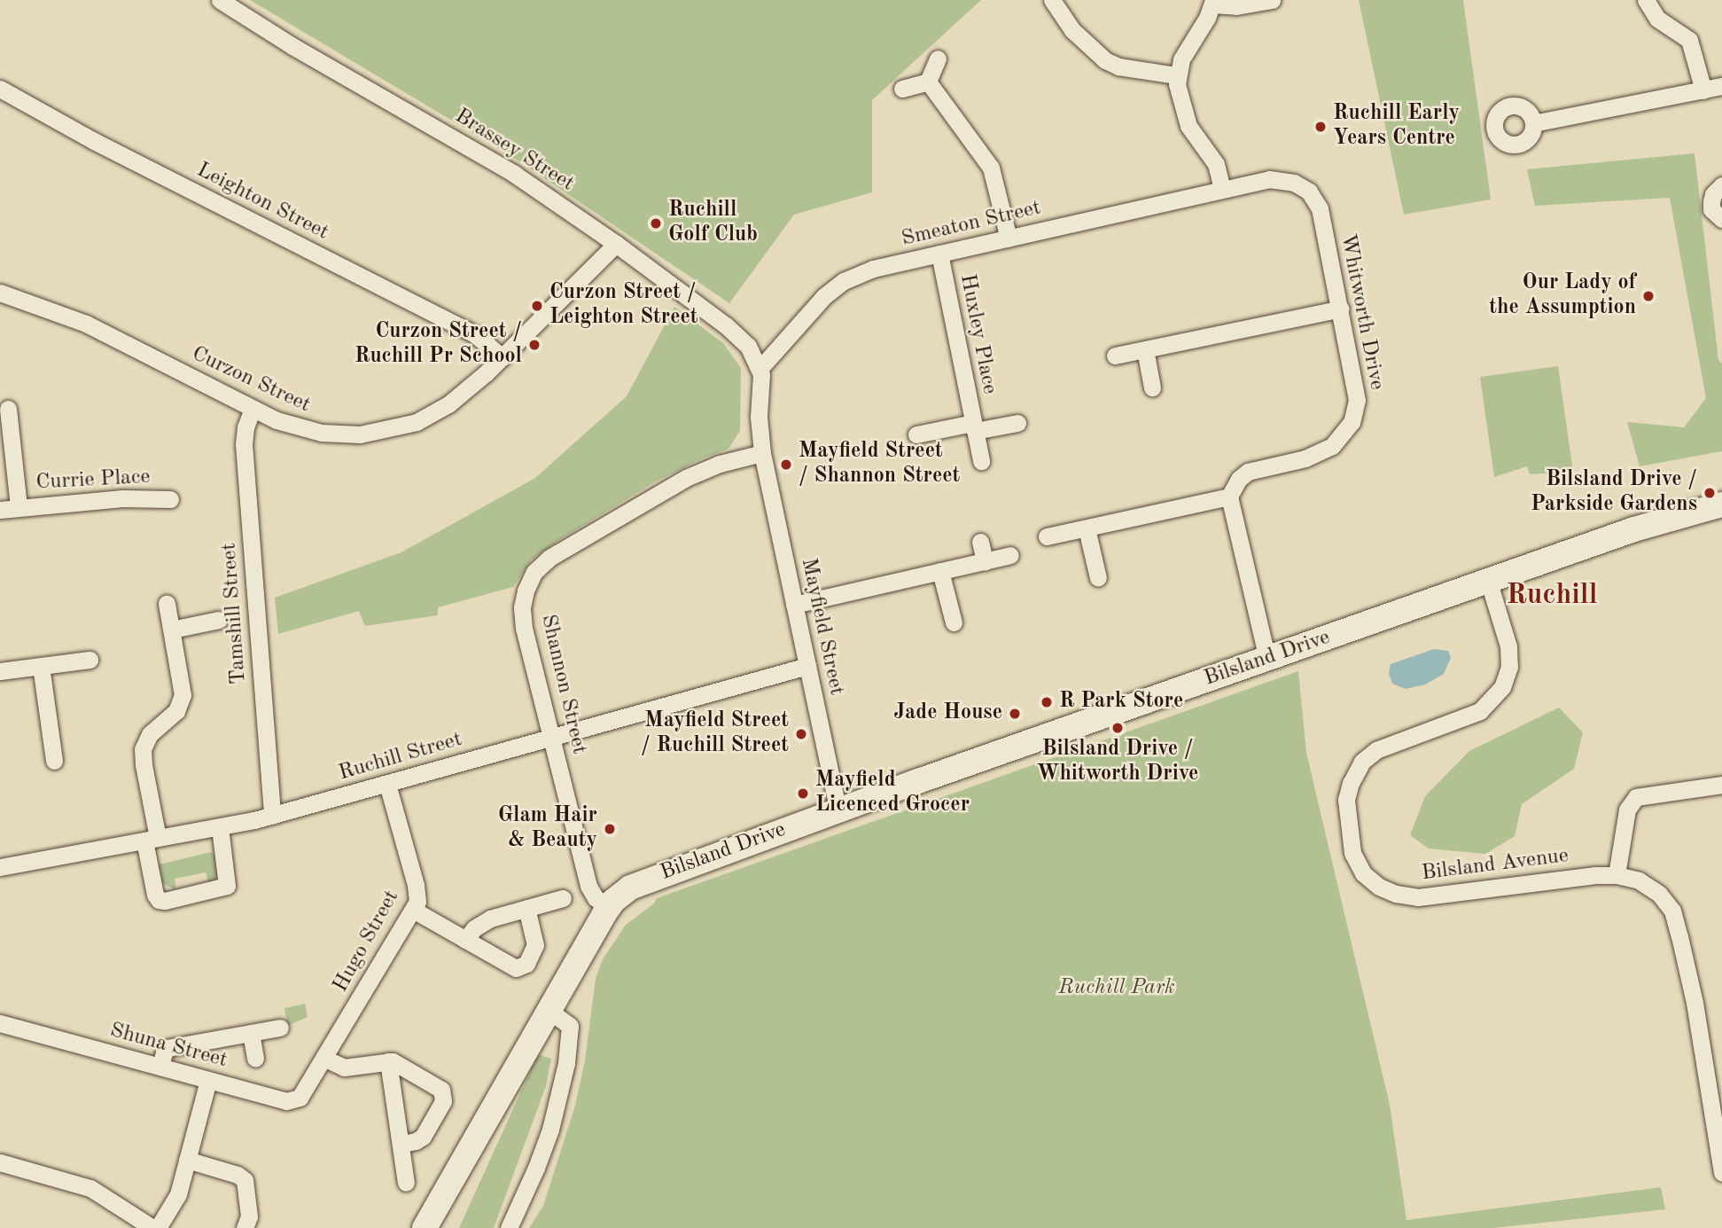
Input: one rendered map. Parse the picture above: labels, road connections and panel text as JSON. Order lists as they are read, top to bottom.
{
  "streets": {
    "main road": ["Bilsland Drive"],
    "street": [
      "Brassey Street",
      "Leighton Street",
      "Smeaton Street",
      "Whitworth Drive",
      "Huxley Place",
      "Curzon Street",
      "Currie Place",
      "Tamshill Street",
      "Mayfield Street",
      "Shannon Street",
      "Ruchill Street",
      "Bilsland Avenue",
      "Hugo Street",
      "Shuna Street"
    ]
  },
  "crossings": [
    ["Brassey Street", "Smeaton Street"],
    ["Brassey Street", "Curzon Street"],
    ["Leighton Street", "Curzon Street"],
    ["Smeaton Street", "Whitworth Drive"],
    ["Smeaton Street", "Huxley Place"],
    ["Curzon Street", "Tamshill Street"],
    ["Tamshill Street", "Ruchill Street"],
    ["Mayfield Street", "Bilsland Drive"],
    ["Mayfield Street", "Shannon Street"],
    ["Mayfield Street", "Ruchill Street"],
    ["Bilsland Drive", "Shannon Street"],
    ["Bilsland Drive", "Bilsland Avenue"],
    ["Shannon Street", "Ruchill Street"],
    ["Ruchill Street", "Hugo Street"],
    ["Hugo Street", "Shuna Street"]
  ],
  "districts": ["Ruchill"],
  "parks": ["Ruchill Park"],
  "places": [
    "Ruchill Early Years Centre",
    "Ruchill Golf Club",
    "Our Lady of the Assumption",
    "Curzon Street / Leighton Street",
    "Curzon Street / Ruchill Pr School",
    "Mayfield Street / Shannon Street",
    "Bilsland Drive / Parkside Gardens",
    "R Park Store",
    "Jade House",
    "Bilsland Drive / Whitworth Drive",
    "Mayfield Street / Ruchill Street",
    "Mayfield Licenced Grocer",
    "Glam Hair & Beauty"
  ]
}
